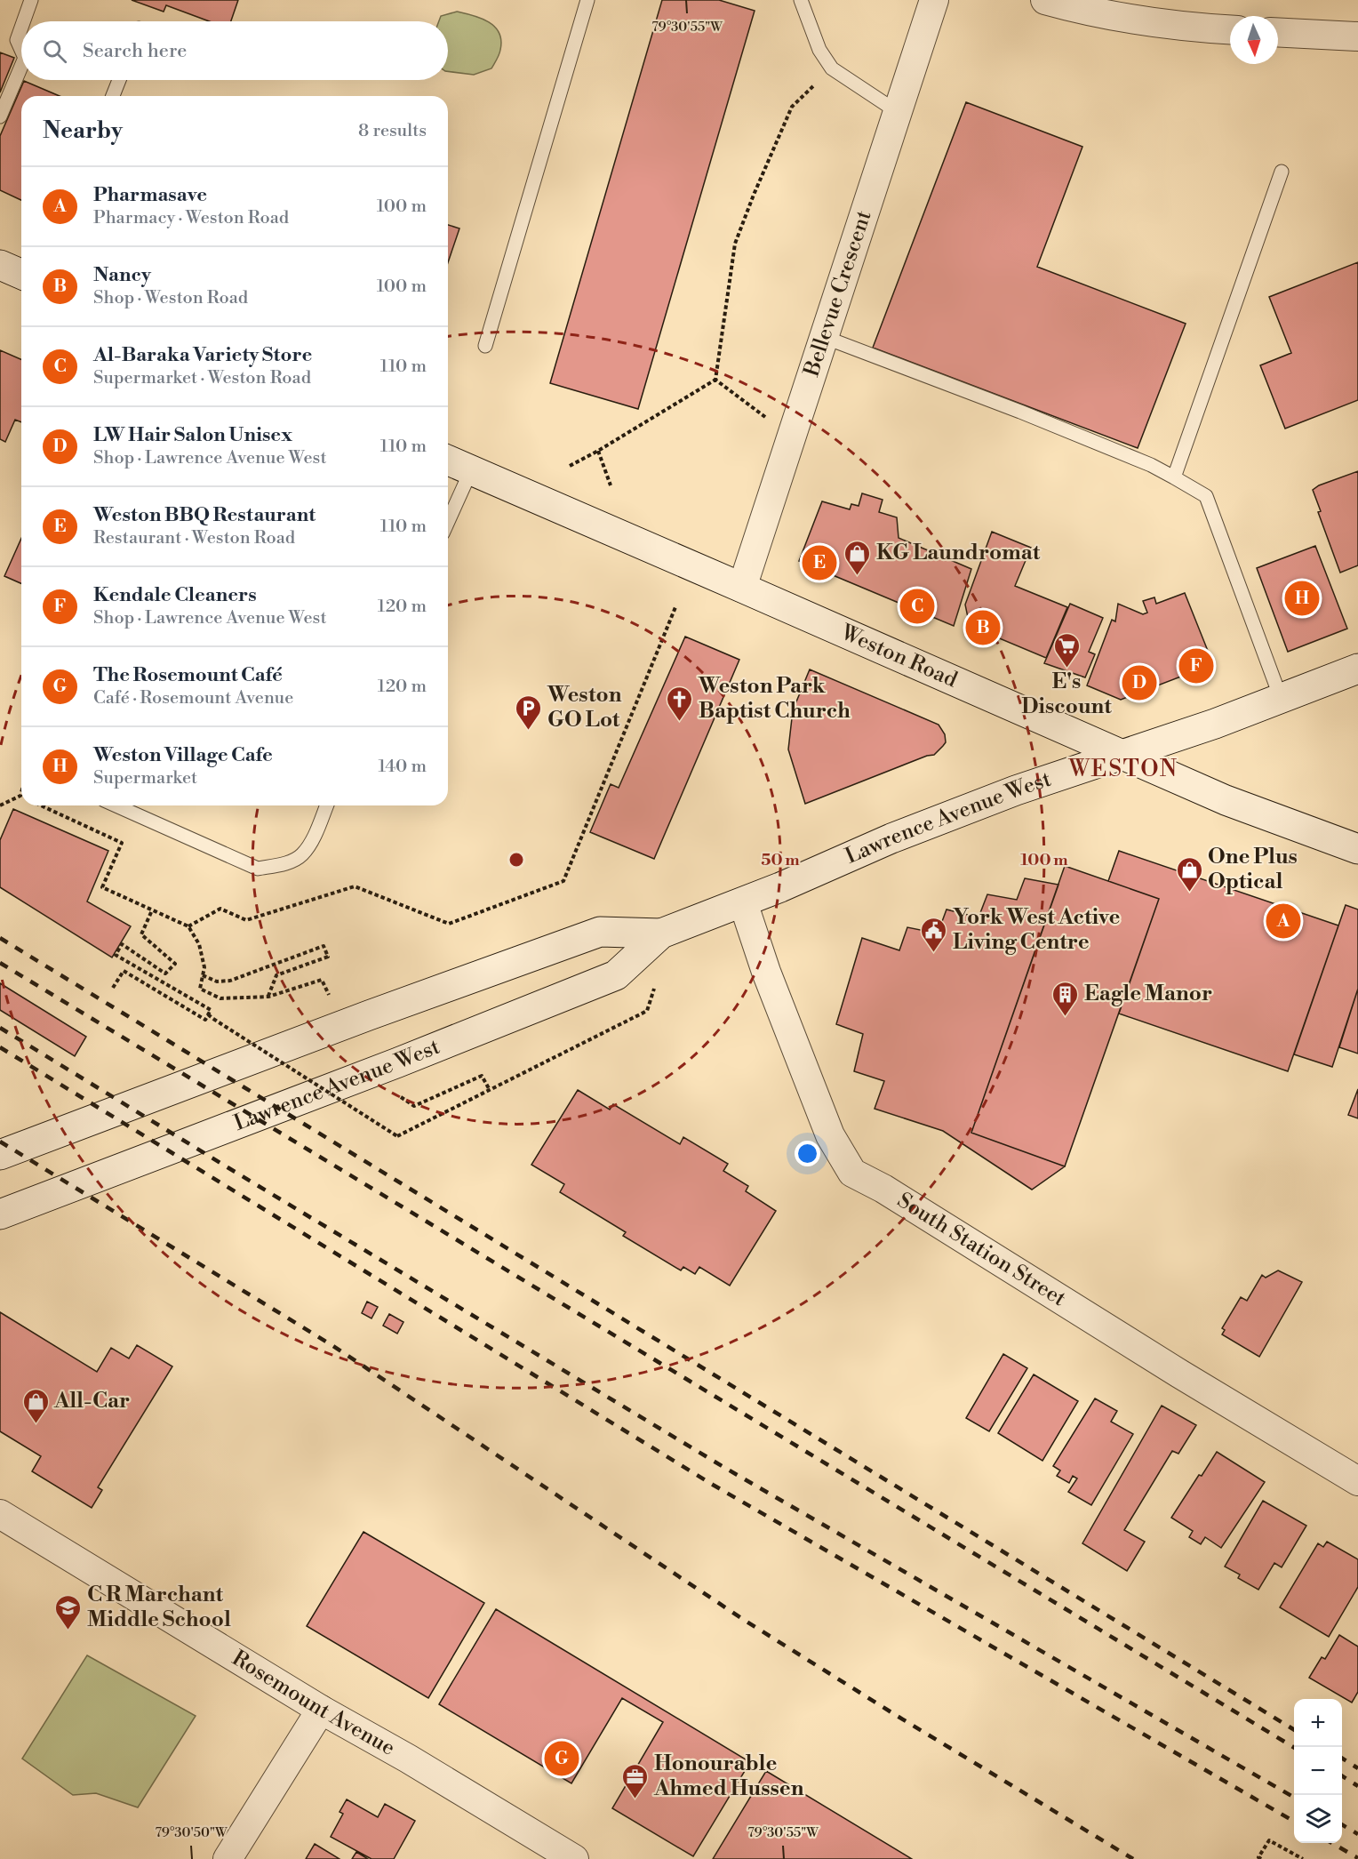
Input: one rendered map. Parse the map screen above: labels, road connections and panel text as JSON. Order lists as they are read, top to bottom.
{
  "streets": {
    "main road": ["Weston Road", "Lawrence Avenue West"],
    "street": ["Bellevue Crescent", "South Station Street", "Rosemount Avenue"]
  },
  "crossings": [
    ["Bellevue Crescent", "Weston Road"],
    ["Weston Road", "Lawrence Avenue West"],
    ["Lawrence Avenue West", "South Station Street"]
  ],
  "districts": ["WESTON"],
  "places": {
    "shop": ["KG Laundromat", "One Plus Optical", "All-Car"],
    "supermarket": ["E's Discount"],
    "church": ["Weston Park Baptist Church"],
    "parking": ["Weston GO Lot"],
    "public building": ["York West Active Living Centre"],
    "building": ["Eagle Manor"],
    "school or university": ["C R Marchant Middle School"],
    "office": ["Honourable Ahmed Hussen"]
  },
  "north": "bottom",
  "page": {
    "search": "Search here",
    "heading": ["Nearby", "8 results"],
    "list": [
      {
        "mark": "A",
        "name": "Pharmasave",
        "note": "Pharmacy · Weston Road",
        "value": "100 m"
      },
      {
        "mark": "B",
        "name": "Nancy",
        "note": "Shop · Weston Road",
        "value": "100 m"
      },
      {
        "mark": "C",
        "name": "Al-Baraka Variety Store",
        "note": "Supermarket · Weston Road",
        "value": "110 m"
      },
      {
        "mark": "D",
        "name": "LW Hair Salon Unisex",
        "note": "Shop · Lawrence Avenue West",
        "value": "110 m"
      },
      {
        "mark": "E",
        "name": "Weston BBQ Restaurant",
        "note": "Restaurant · Weston Road",
        "value": "110 m"
      },
      {
        "mark": "F",
        "name": "Kendale Cleaners",
        "note": "Shop · Lawrence Avenue West",
        "value": "120 m"
      },
      {
        "mark": "G",
        "name": "The Rosemount Café",
        "note": "Café · Rosemount Avenue",
        "value": "120 m"
      },
      {
        "mark": "H",
        "name": "Weston Village Cafe",
        "note": "Supermarket",
        "value": "140 m"
      }
    ],
    "pins": [
      "E",
      "H",
      "C",
      "B",
      "F",
      "D",
      "A",
      "G"
    ],
    "map_buttons": ["+", "−"]
  },
  "coordinates": ["79°30'55\"W", "79°30'50\"W"],
  "rings": ["50 m", "100 m"]
}
